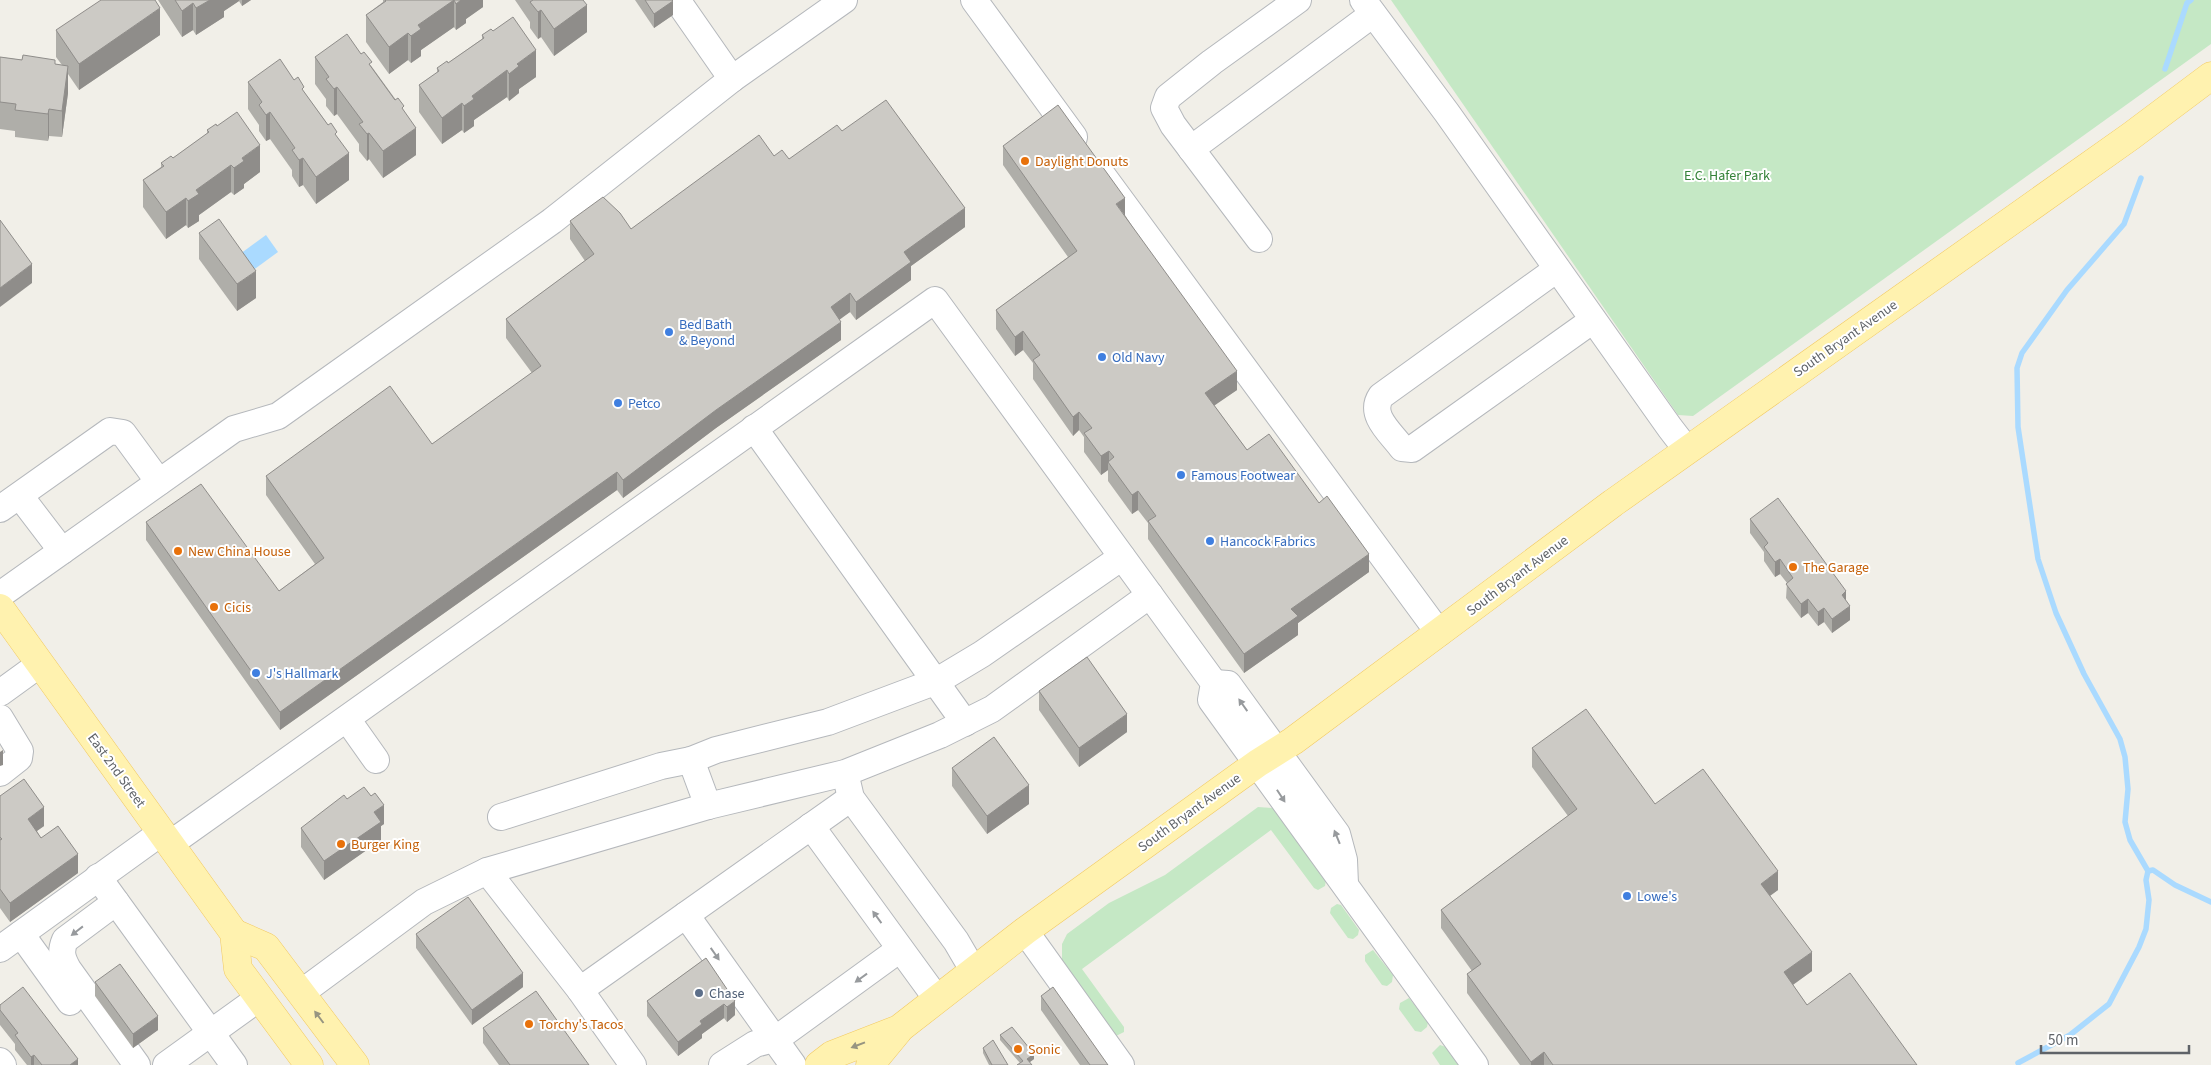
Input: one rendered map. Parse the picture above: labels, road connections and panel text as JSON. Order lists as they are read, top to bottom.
{
  "streets": {
    "main road": ["South Bryant Avenue", "East 2nd Street"]
  },
  "parks": ["E.C. Hafer Park"],
  "places": [
    "Daylight Donuts",
    "Bed Bath & Beyond",
    "Old Navy",
    "Petco",
    "Famous Footwear",
    "Hancock Fabrics",
    "New China House",
    "The Garage",
    "Cicis",
    "J's Hallmark",
    "Burger King",
    "Lowe's",
    "Chase",
    "Torchy's Tacos",
    "Sonic"
  ],
  "scale_bar": "50 m"
}
